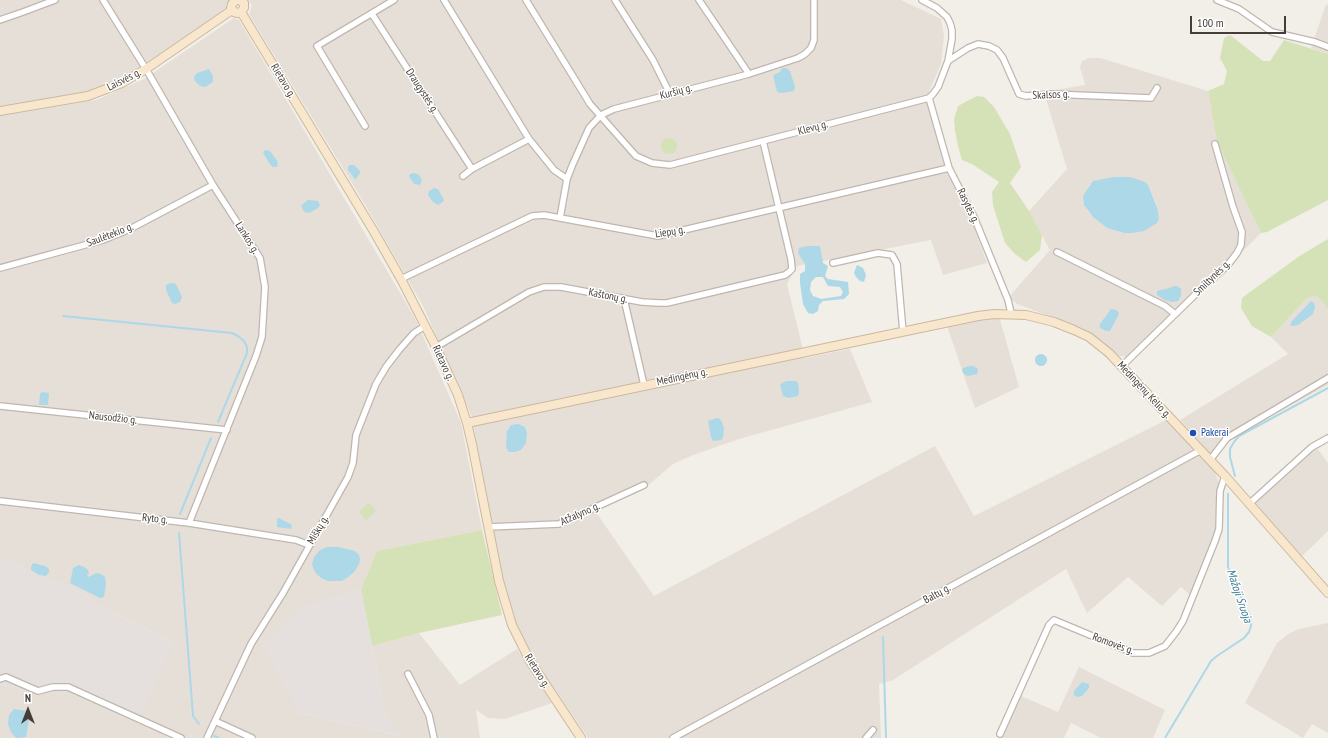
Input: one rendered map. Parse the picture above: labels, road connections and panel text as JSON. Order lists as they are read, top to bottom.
{
  "streets": {
    "street": [
      "Laisvės g.",
      "Rietavo g.",
      "Draugystės g.",
      "Kuršių g.",
      "Skalsos g.",
      "Klevų g.",
      "Rasytės g.",
      "Liepų g.",
      "Saulėtekio g.",
      "Lankos g.",
      "Smiltynės g.",
      "Kaštonų g.",
      "Medingėnų g.",
      "Medingėnų Kelio g.",
      "Nausodžio g.",
      "Atžalyno g.",
      "Ryto g.",
      "Miškų g.",
      "Baltų g.",
      "Romovės g."
    ]
  },
  "crossings": [
    ["Laisvės g.", "Rietavo g."],
    ["Laisvės g.", "Lankos g."],
    ["Rietavo g.", "Liepų g."],
    ["Rietavo g.", "Kaštonų g."],
    ["Rietavo g.", "Medingėnų g."],
    ["Rietavo g.", "Atžalyno g."],
    ["Rietavo g.", "Miškų g."],
    ["Kuršių g.", "Klevų g."],
    ["Kuršių g.", "Liepų g."],
    ["Klevų g.", "Rasytės g."],
    ["Rasytės g.", "Liepų g."],
    ["Rasytės g.", "Medingėnų Kelio g."],
    ["Liepų g.", "Kaštonų g."],
    ["Saulėtekio g.", "Lankos g."],
    ["Lankos g.", "Nausodžio g."],
    ["Lankos g.", "Ryto g."],
    ["Smiltynės g.", "Medingėnų Kelio g."],
    ["Medingėnų g.", "Medingėnų Kelio g."],
    ["Medingėnų Kelio g.", "Baltų g."],
    ["Medingėnų Kelio g.", "Romovės g."],
    ["Ryto g.", "Miškų g."]
  ],
  "water": ["Mažoji Sruoja"],
  "places": ["Pakerai"],
  "scale_bar": "100 m",
  "north": "top"
}
